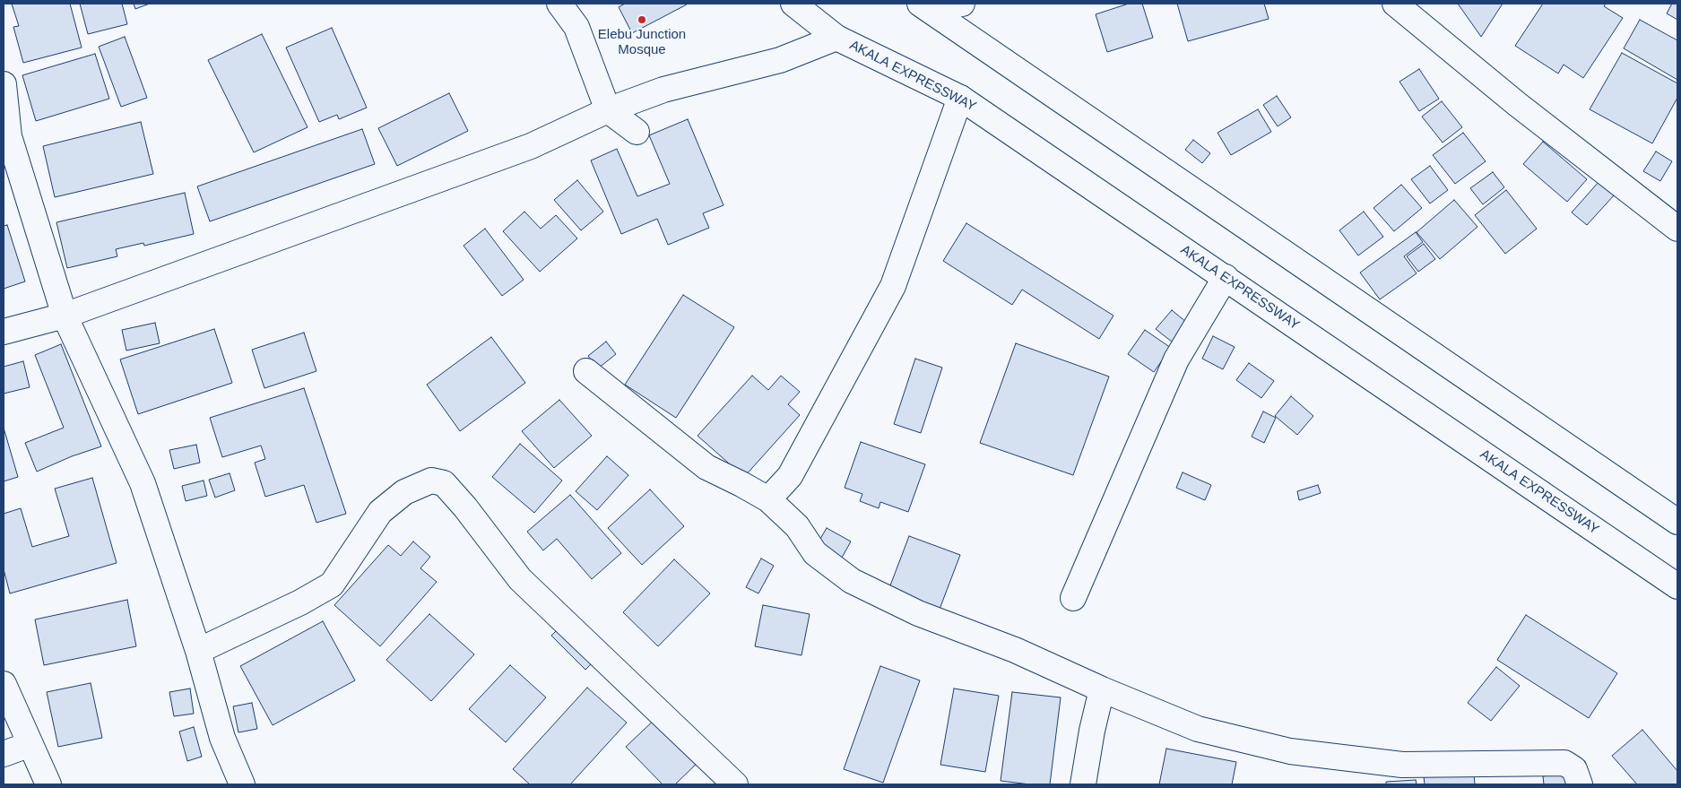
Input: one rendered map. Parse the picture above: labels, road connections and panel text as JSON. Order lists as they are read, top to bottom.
{
  "streets": {
    "street": ["AKALA EXPRESSWAY"]
  },
  "places": ["Elebu Junction Mosque"]
}
